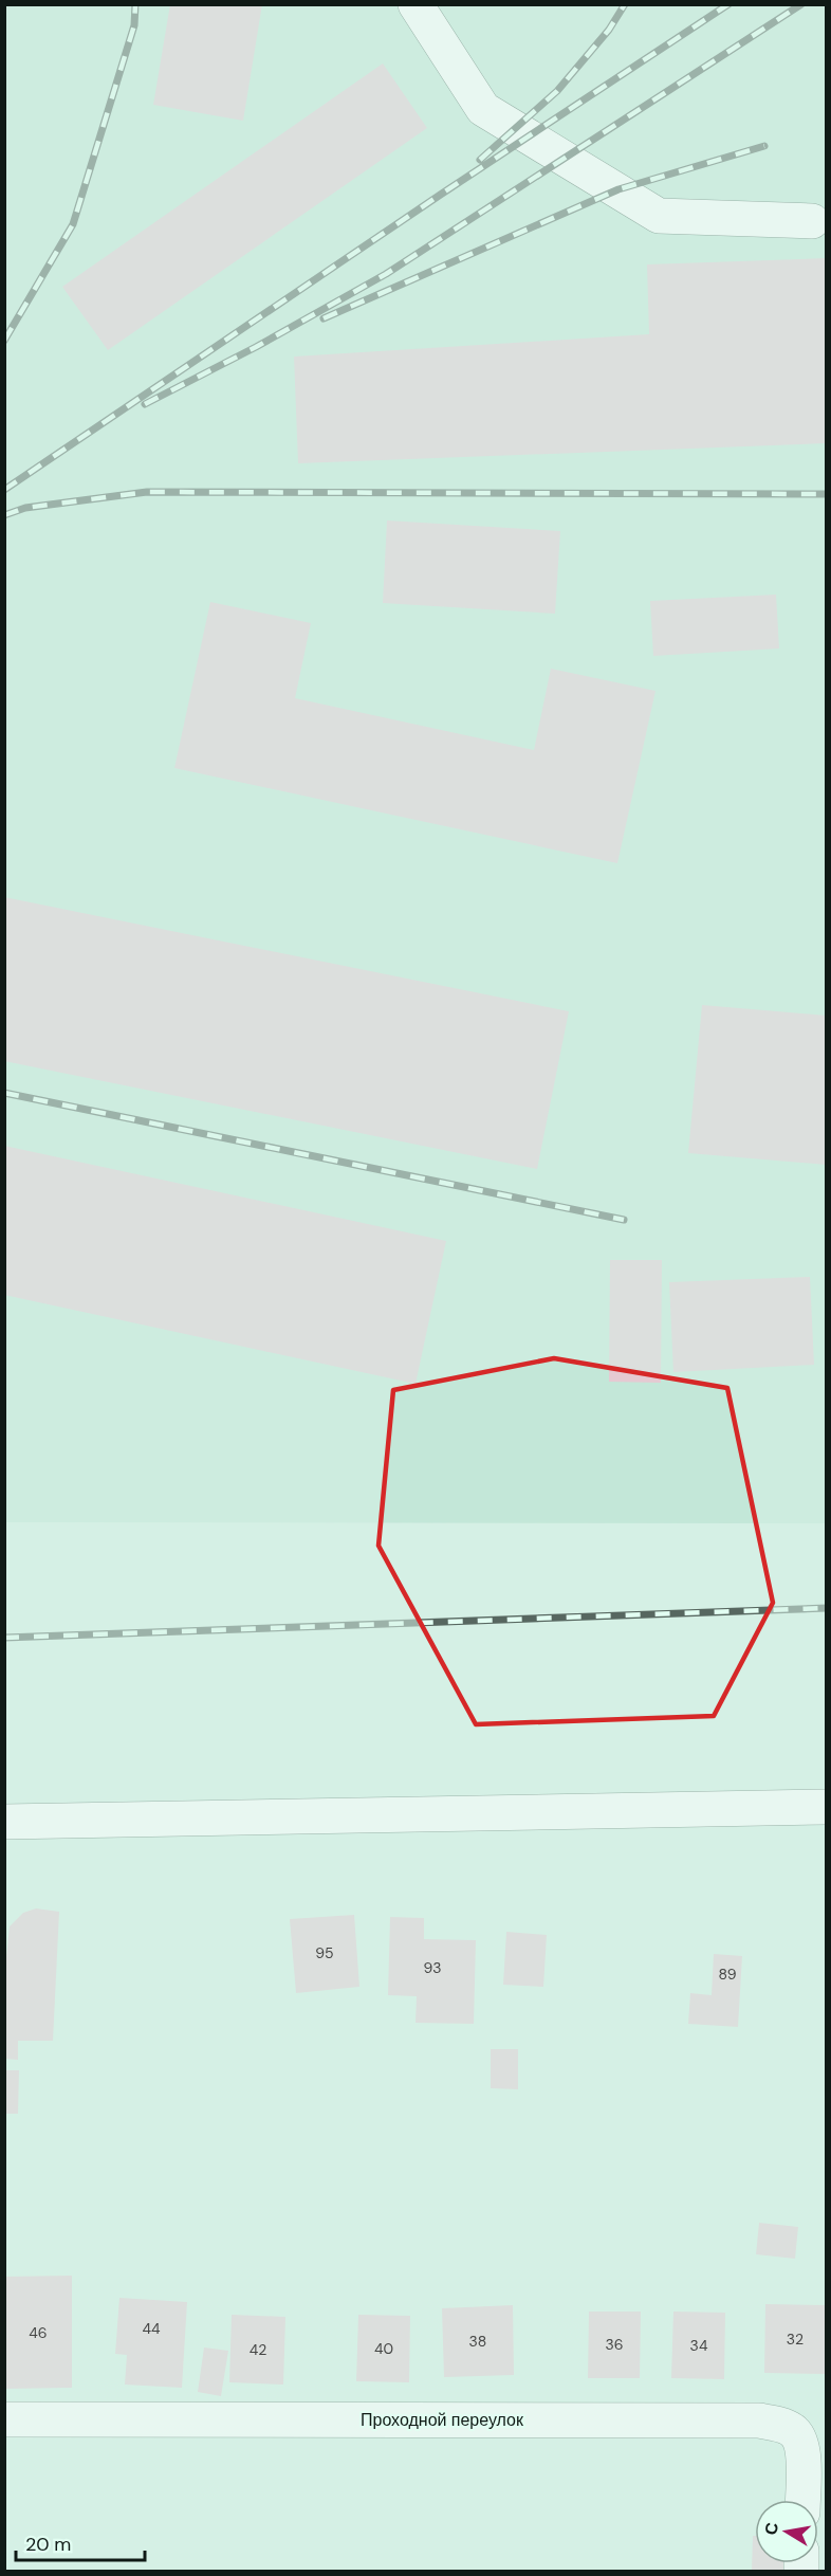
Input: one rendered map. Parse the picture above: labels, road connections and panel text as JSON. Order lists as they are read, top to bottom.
{
  "streets": {
    "main road": ["Проходной переулок"]
  },
  "house_numbers": [
    "95",
    "93",
    "89",
    "44",
    "46",
    "32",
    "38",
    "36",
    "34",
    "40",
    "42"
  ],
  "scale_bar": "20 m",
  "north": "left"
}
